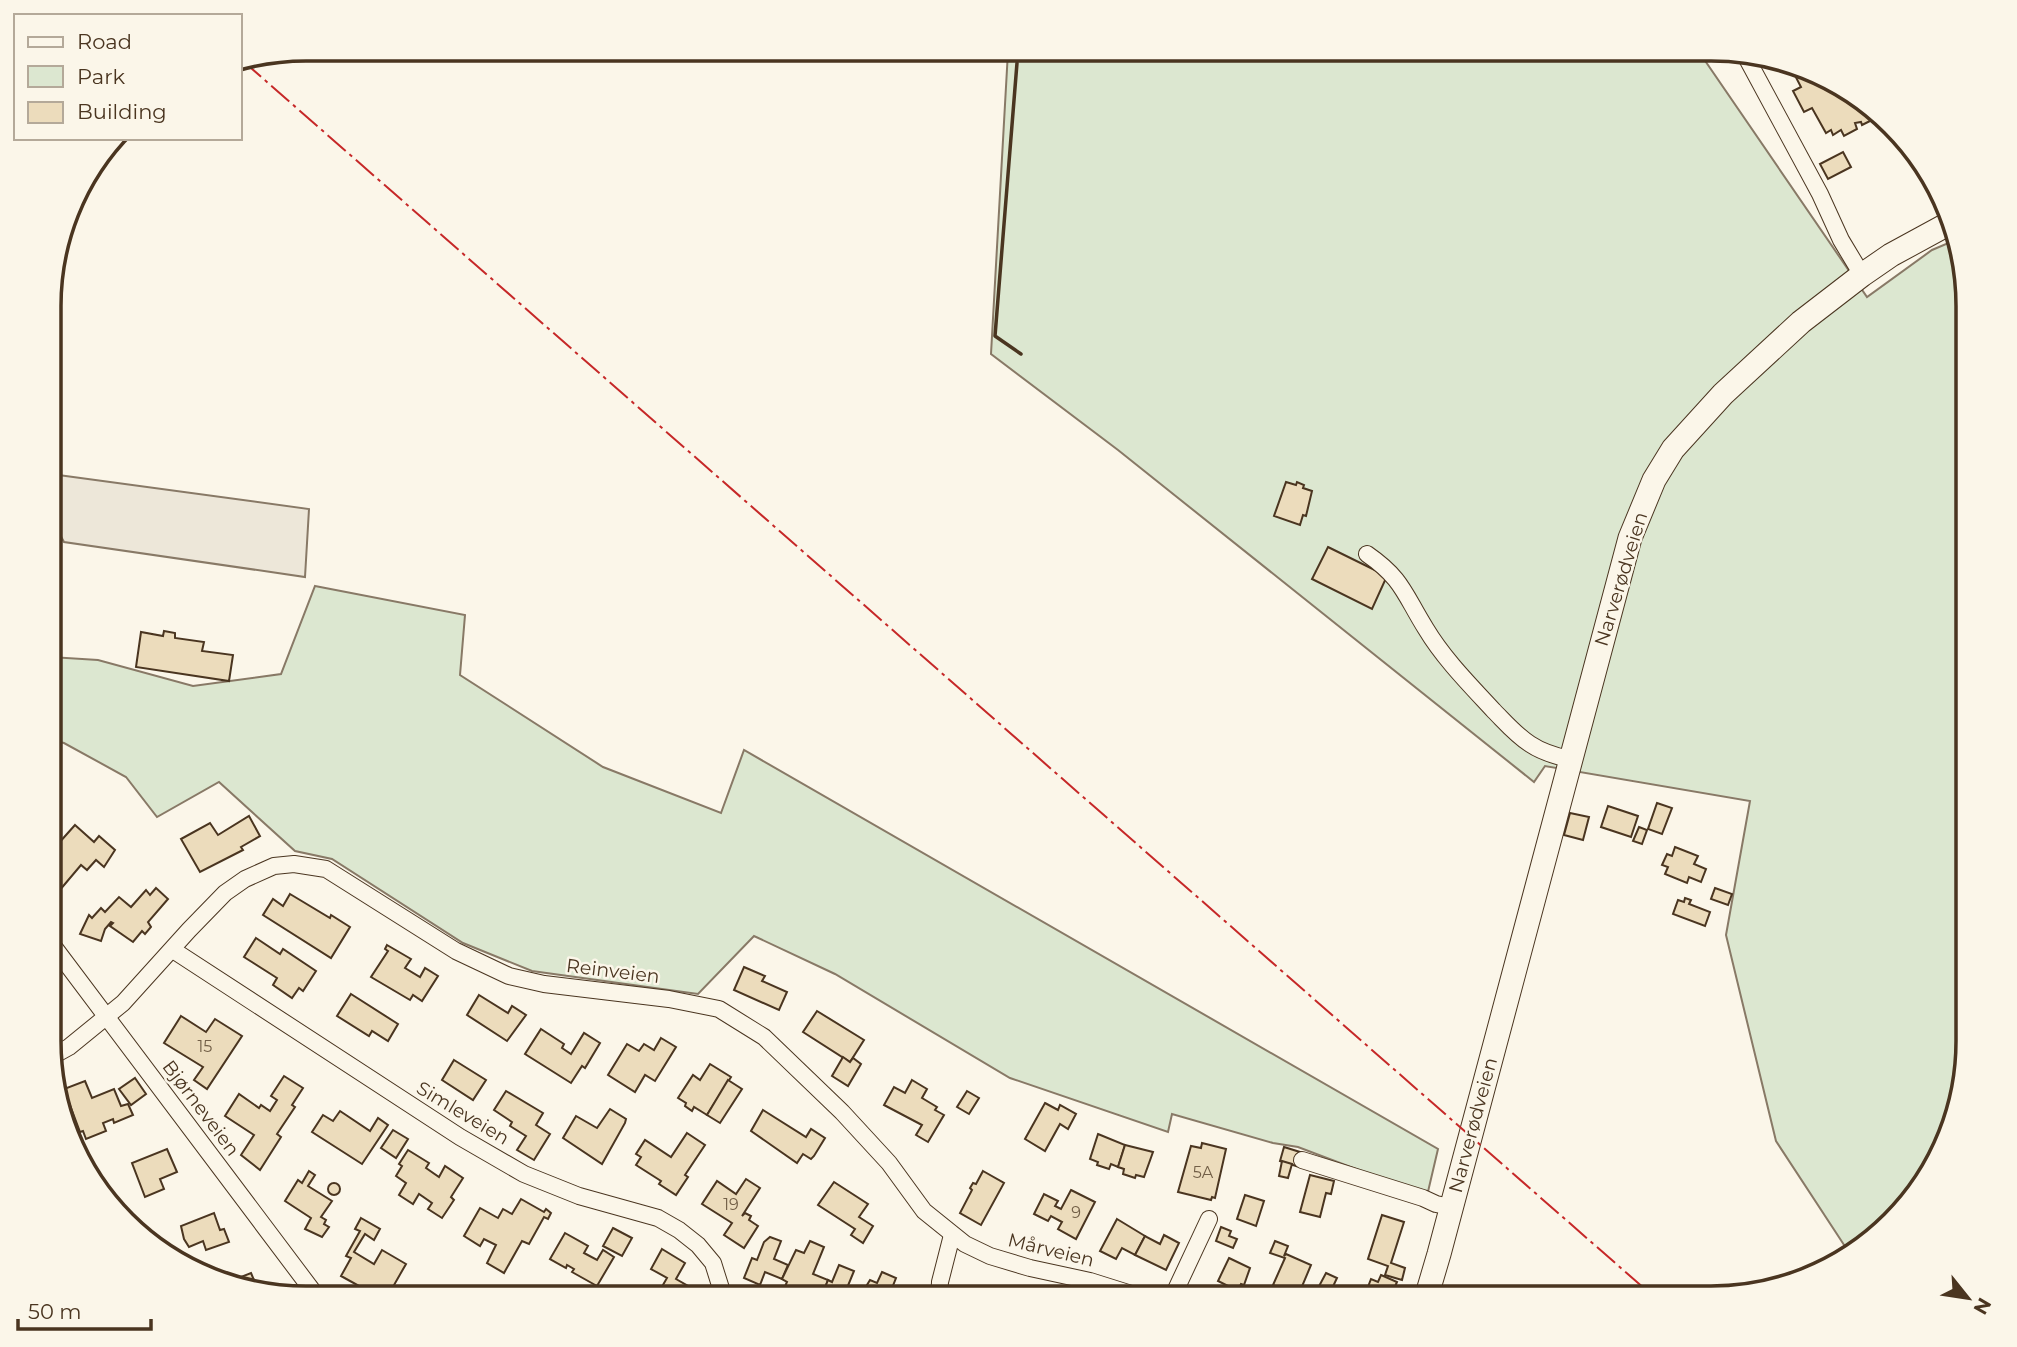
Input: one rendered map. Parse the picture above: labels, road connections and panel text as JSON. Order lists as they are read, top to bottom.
{
  "streets": {
    "main road": ["Narverødveien"],
    "street": [
      "Reinveien",
      "Bjørneveien",
      "Simleveien",
      "Mårveien"
    ]
  },
  "crossings": [
    ["Reinveien", "Bjørneveien"],
    ["Reinveien", "Simleveien"],
    ["Reinveien", "Mårveien"]
  ],
  "house_numbers": [
    "15",
    "5A",
    "19",
    "9"
  ],
  "legend": ["Road", "Park", "Building"],
  "scale_bar": "50 m",
  "north": "bottom right"
}
